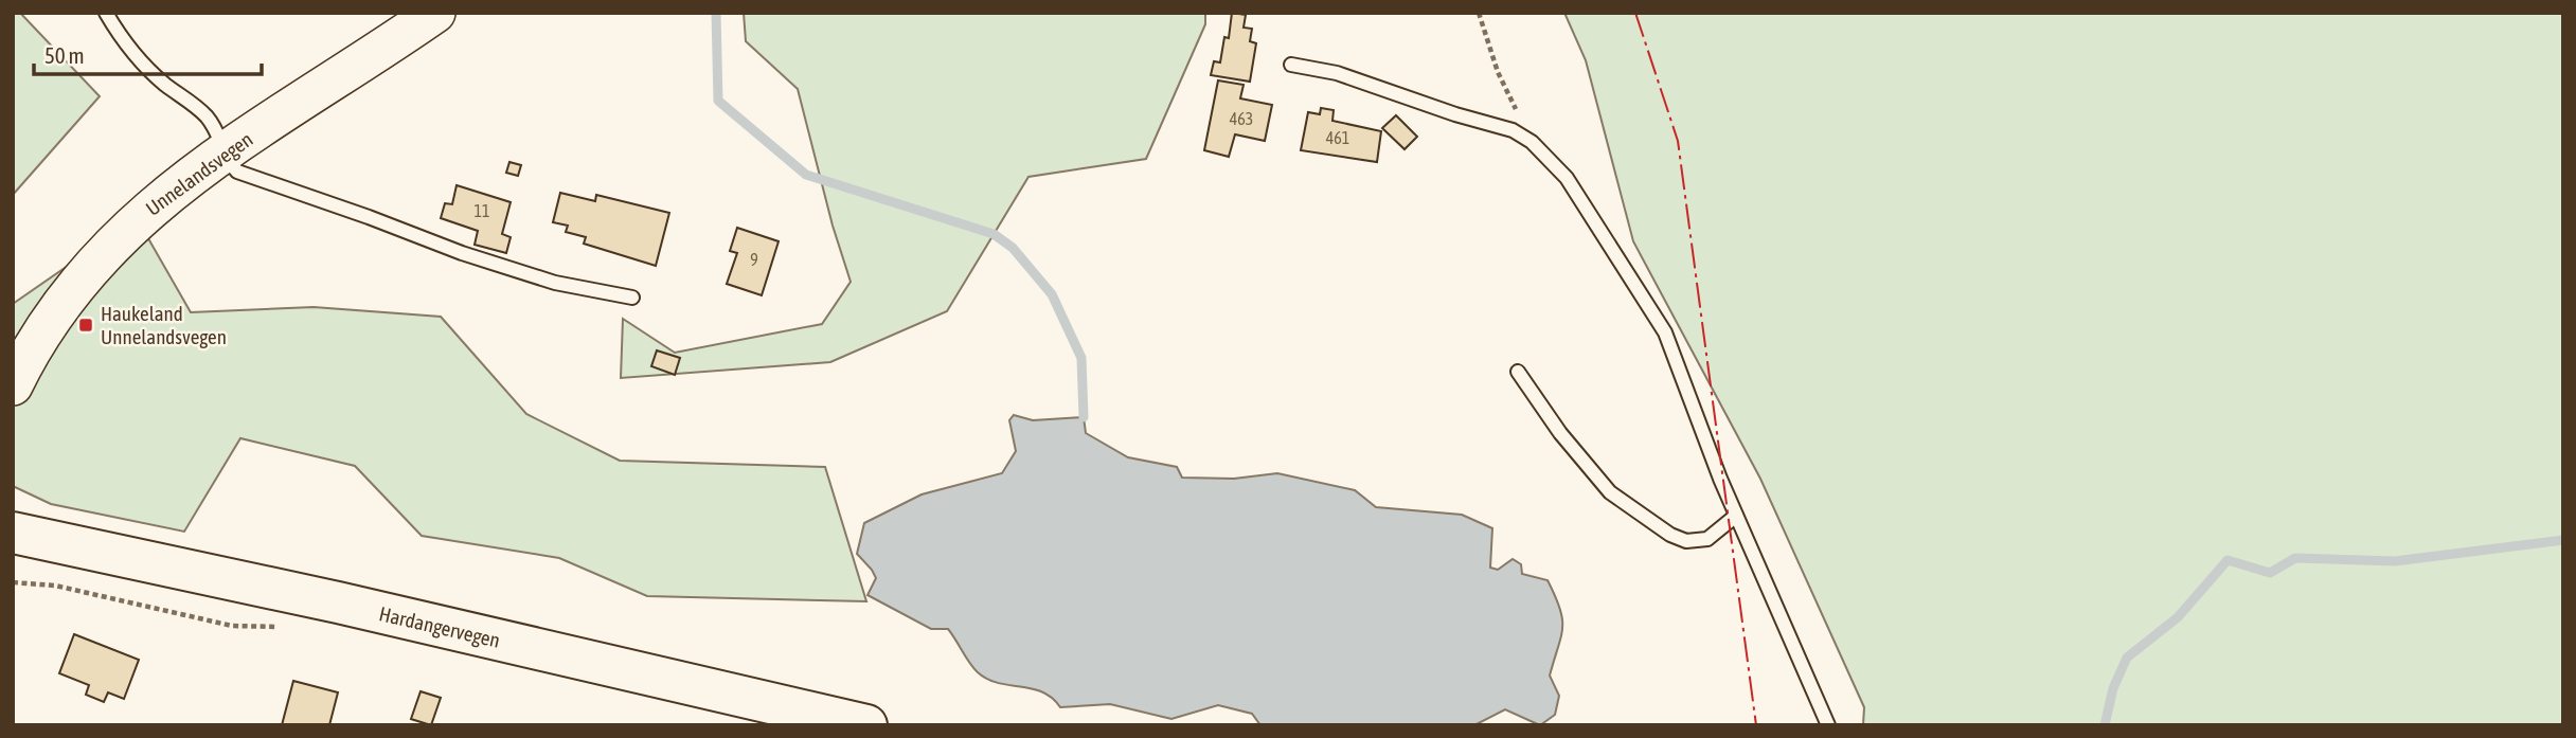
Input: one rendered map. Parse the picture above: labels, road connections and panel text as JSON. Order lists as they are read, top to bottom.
{
  "streets": {
    "main road": ["Unnelandsvegen", "Hardangervegen"]
  },
  "places": {
    "transit": ["Haukeland Unnelandsvegen"]
  },
  "house_numbers": [
    "463",
    "461",
    "11",
    "9"
  ],
  "scale_bar": "50 m"
}
